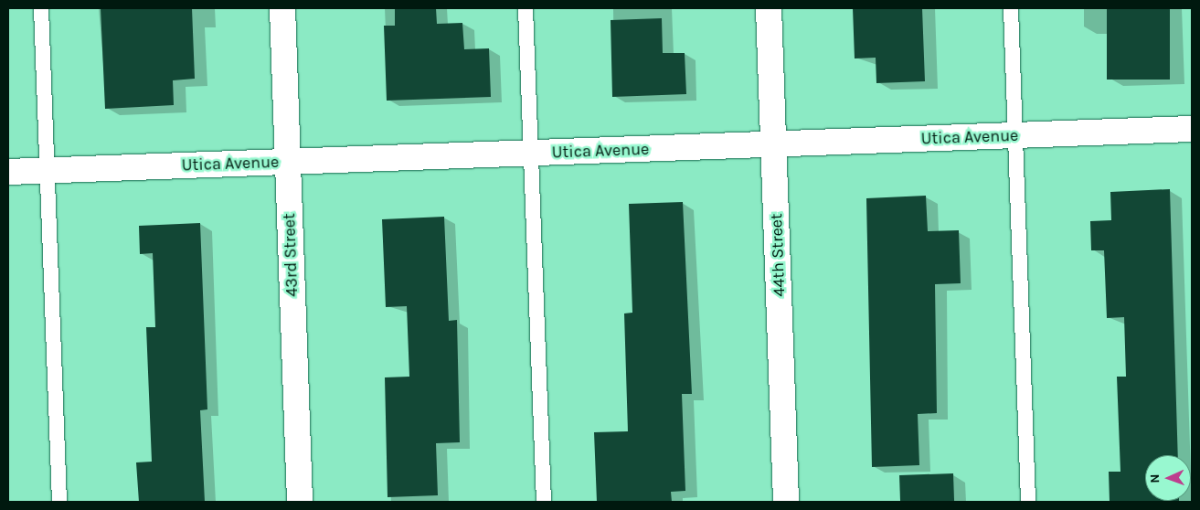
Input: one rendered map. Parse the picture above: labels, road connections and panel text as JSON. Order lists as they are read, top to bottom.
{
  "streets": {
    "street": ["Utica Avenue", "43rd Street", "44th Street"]
  },
  "crossings": [
    ["Utica Avenue", "43rd Street"],
    ["Utica Avenue", "44th Street"]
  ],
  "north": "left"
}
